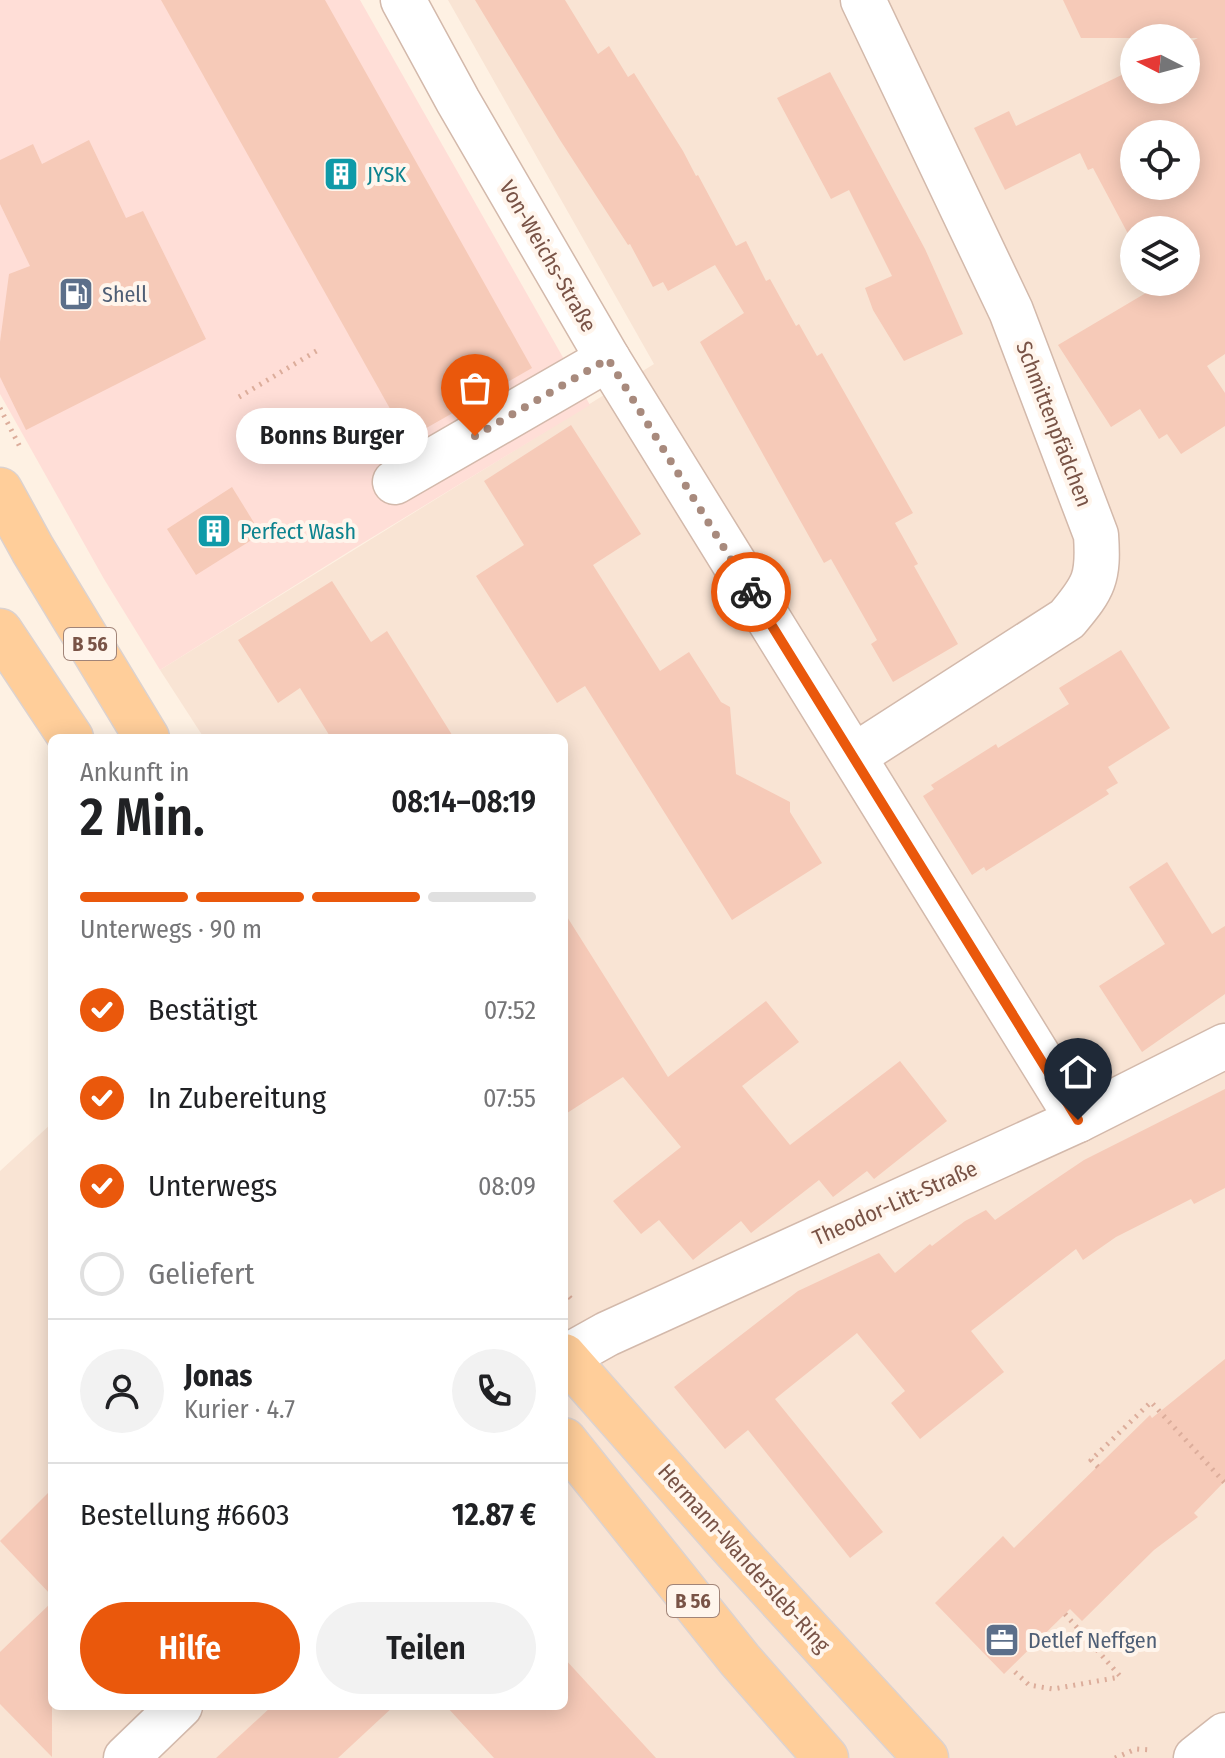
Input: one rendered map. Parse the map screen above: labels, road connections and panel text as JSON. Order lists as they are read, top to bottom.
{
  "streets": {
    "main road": ["B 56", "Hermann-Wandersleb-Ring"],
    "street": ["Von-Weichs-Straße", "Schmittenpfädchen", "Theodor-Litt-Straße"]
  },
  "crossings": [
    ["Von-Weichs-Straße", "Schmittenpfädchen"],
    ["Von-Weichs-Straße", "Theodor-Litt-Straße"]
  ],
  "places": {
    "building": ["JYSK", "Perfect Wash"],
    "fuel station": ["Shell"],
    "other": ["Bonns Burger"],
    "office": ["Detlef Neffgen"]
  },
  "north": "left",
  "page": {
    "bubble": "Bonns Burger",
    "heading": ["2 Min.", "Ankunft in", "08:14–08:19"],
    "panel": [
      "Jonas",
      "Kurier · 4.7",
      "Bestellung #6603",
      "12.87 €"
    ],
    "bar": "Unterwegs · 90 m",
    "list": [
      ["Bestätigt", "07:52"],
      ["In Zubereitung", "07:55"],
      ["Unterwegs", "08:09"],
      "Geliefert"
    ],
    "buttons": ["Hilfe", "Teilen"]
  }
}
